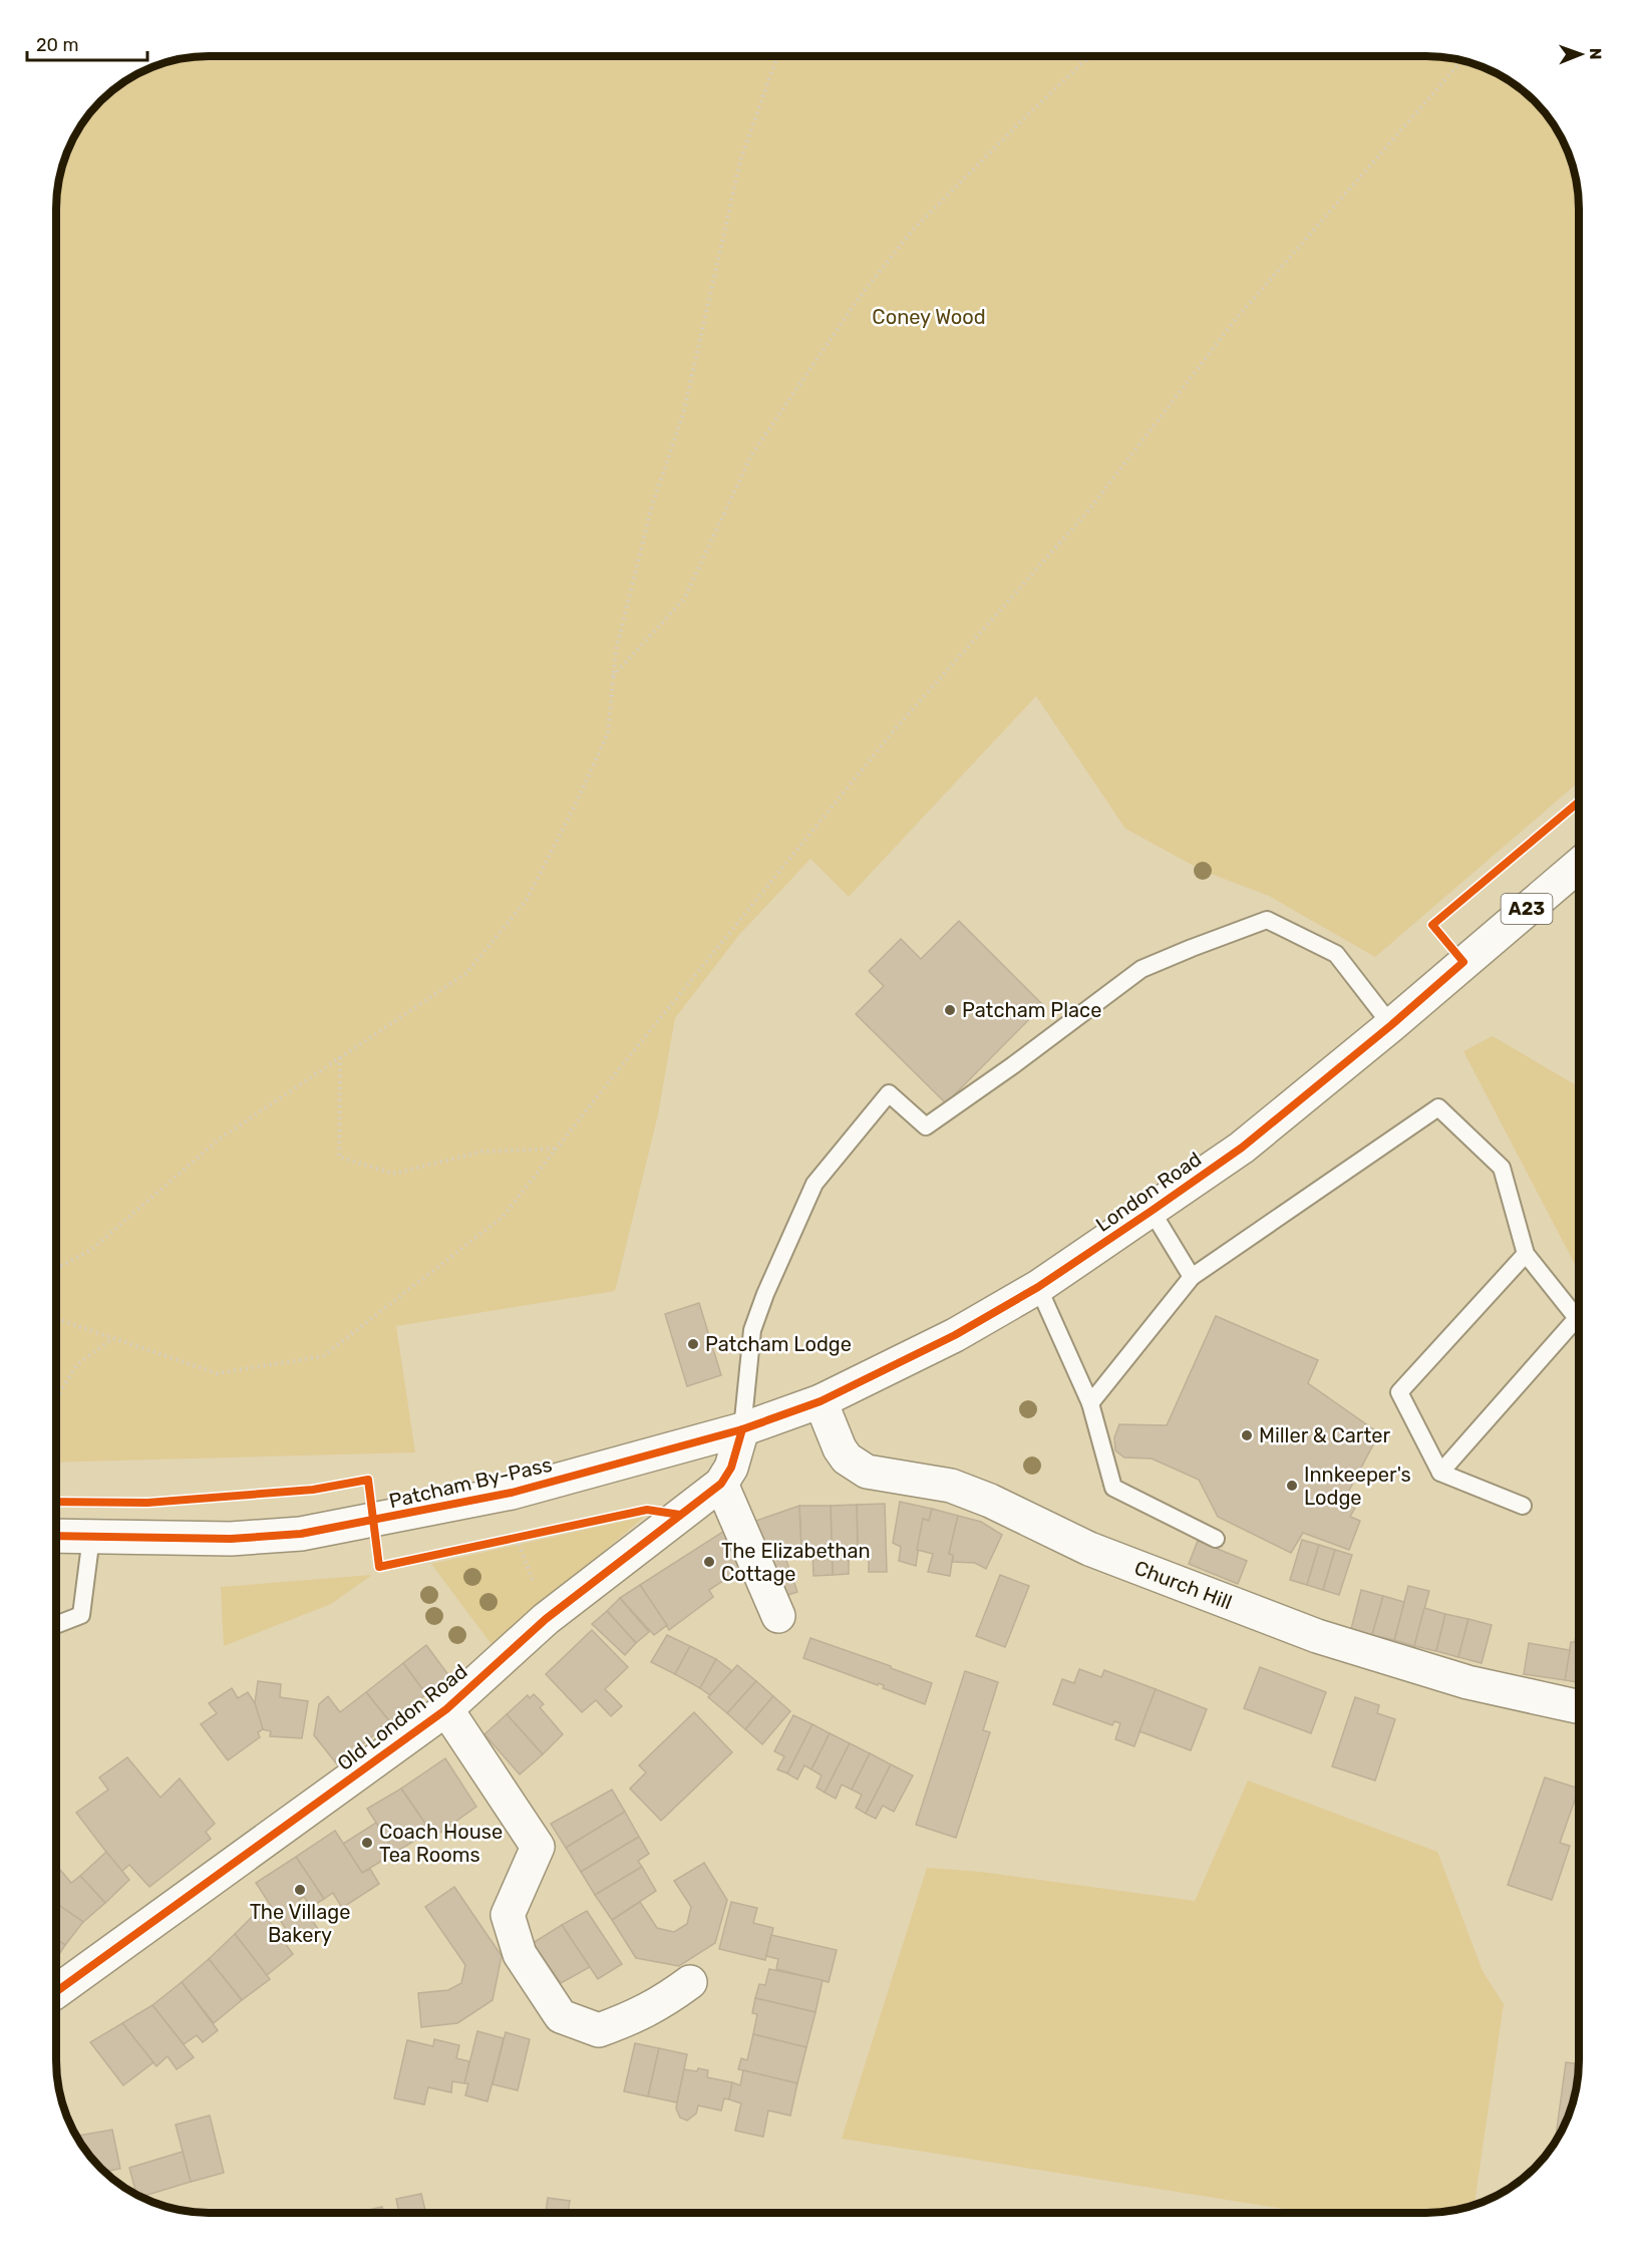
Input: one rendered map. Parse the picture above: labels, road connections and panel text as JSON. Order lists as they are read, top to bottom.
{
  "streets": {
    "main road": [
      "A23",
      "London Road",
      "Patcham By-Pass",
      "Church Hill",
      "Old London Road"
    ]
  },
  "crossings": [
    ["London Road", "Patcham By-Pass"],
    ["London Road", "Church Hill"],
    ["Patcham By-Pass", "Church Hill"],
    ["Patcham By-Pass", "Old London Road"]
  ],
  "parks": ["Coney Wood"],
  "places": [
    "Patcham Place",
    "Patcham Lodge",
    "Miller & Carter",
    "Innkeeper's Lodge",
    "The Elizabethan Cottage",
    "Coach House Tea Rooms",
    "The Village Bakery"
  ],
  "scale_bar": "20 m",
  "north": "right"
}
